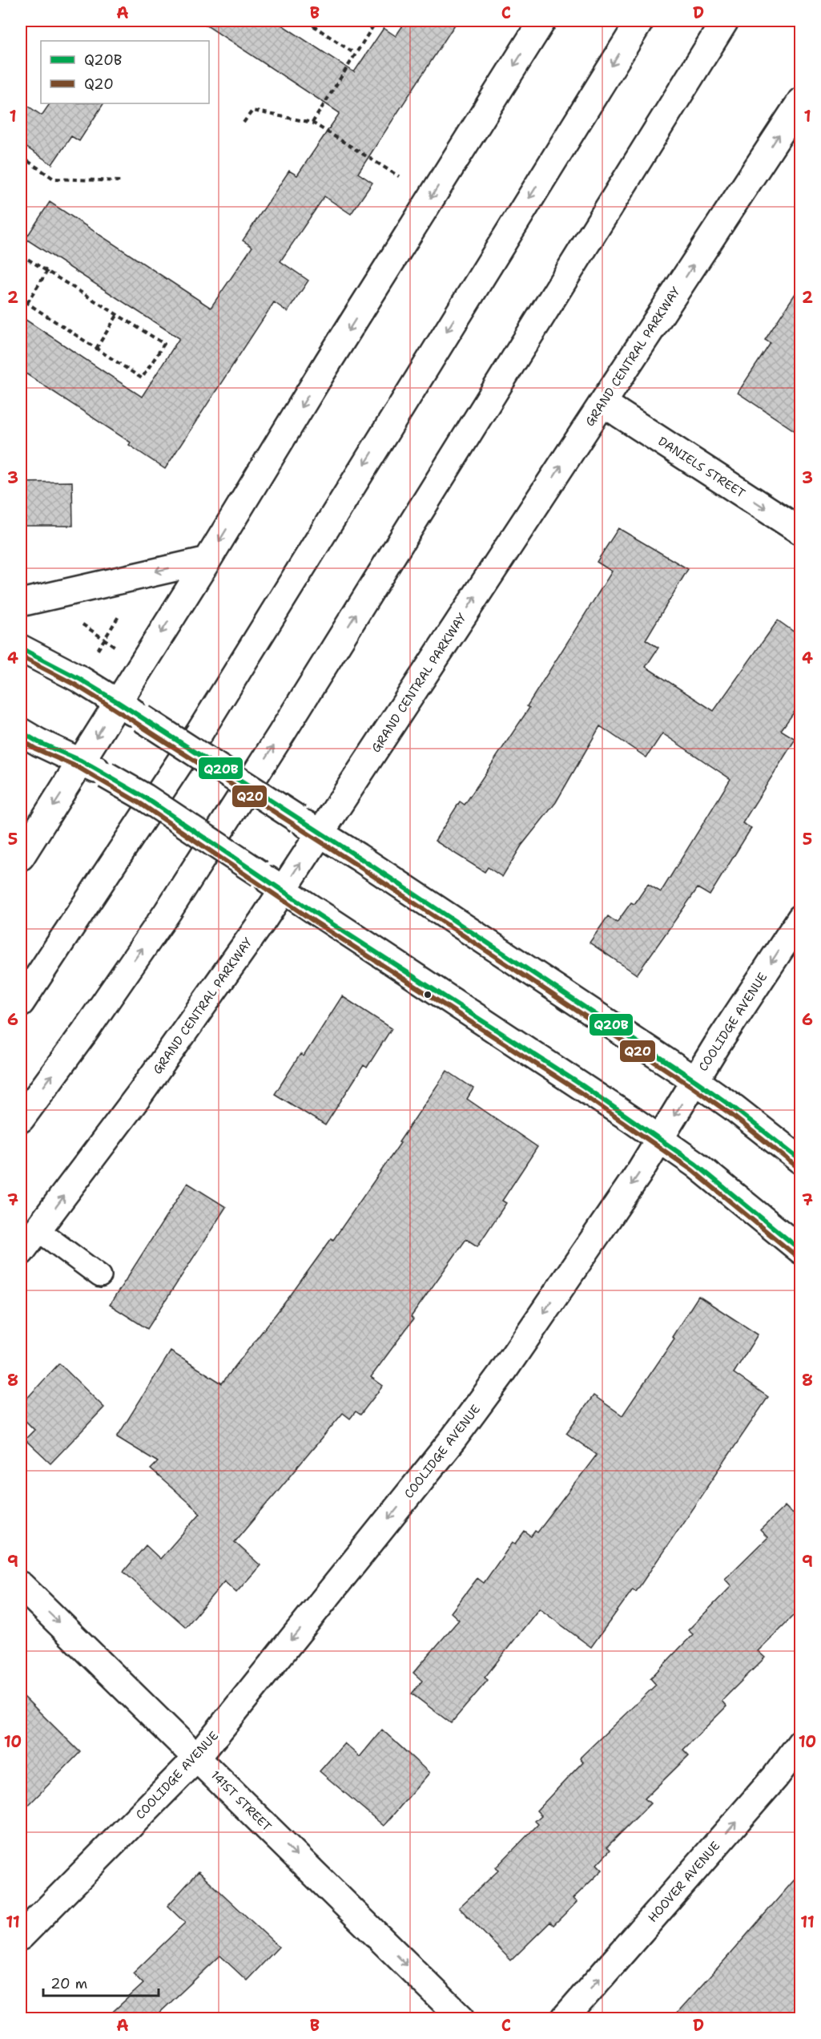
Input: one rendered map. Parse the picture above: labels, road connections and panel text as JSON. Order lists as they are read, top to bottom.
{
  "streets": {
    "main road": [
      "GRAND CENTRAL PARKWAY",
      "DANIELS STREET",
      "COOLIDGE AVENUE",
      "141ST STREET",
      "HOOVER AVENUE"
    ]
  },
  "crossings": [
    ["GRAND CENTRAL PARKWAY", "DANIELS STREET"],
    ["COOLIDGE AVENUE", "141ST STREET"]
  ],
  "one_way": [
    "DANIELS STREET",
    "COOLIDGE AVENUE",
    "141ST STREET",
    "HOOVER AVENUE"
  ],
  "lines": ["transit line Q20B", "transit line Q20"],
  "legend": ["Q20B", "Q20"],
  "scale_bar": "20 m",
  "grid": {
    "columns": [
      "A",
      "B",
      "C",
      "D"
    ],
    "rows": [
      "1",
      "2",
      "3",
      "4",
      "5",
      "6",
      "7",
      "8",
      "9",
      "10",
      "11"
    ]
  }
}
